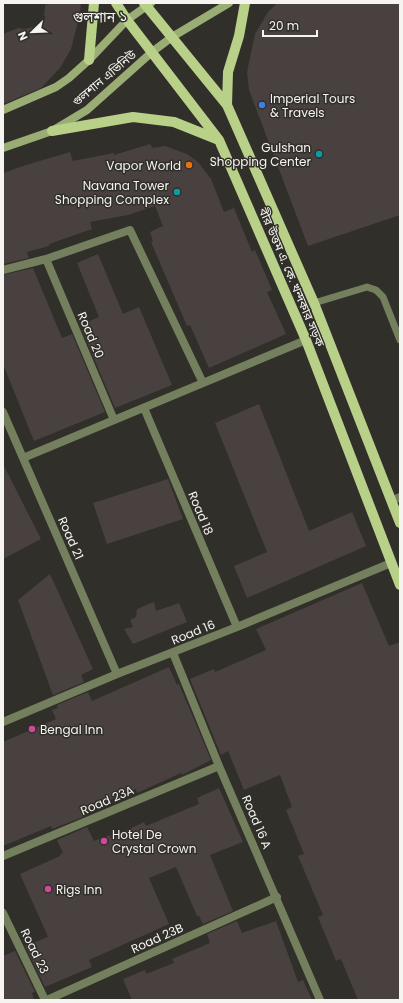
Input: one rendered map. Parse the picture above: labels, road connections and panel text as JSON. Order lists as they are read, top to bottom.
{
  "streets": {
    "main road": ["গুলশান এভিনিউ", "বীর উত্তম এ. কে. খন্দকার সড়ক"],
    "street": [
      "Road 20",
      "Road 18",
      "Road 21",
      "Road 16",
      "Road 23A",
      "Road 16 A",
      "Road 23B",
      "Road 23"
    ]
  },
  "crossings": [
    ["গুলশান এভিনিউ", "বীর উত্তম এ. কে. খন্দকার সড়ক"],
    ["বীর উত্তম এ. কে. খন্দকার সড়ক", "Road 16"],
    ["Road 18", "Road 16"],
    ["Road 21", "Road 16"],
    ["Road 16", "Road 16 A"],
    ["Road 23A", "Road 16 A"],
    ["Road 16 A", "Road 23B"],
    ["Road 23B", "Road 23"]
  ],
  "districts": ["গুলশান ১"],
  "places": [
    "Imperial Tours & Travels",
    "Gulshan Shopping Center",
    "Vapor World",
    "Navana Tower Shopping Complex",
    "Bengal Inn",
    "Hotel De Crystal Crown",
    "Rigs Inn"
  ],
  "scale_bar": "20 m",
  "north": "bottom left"
}
